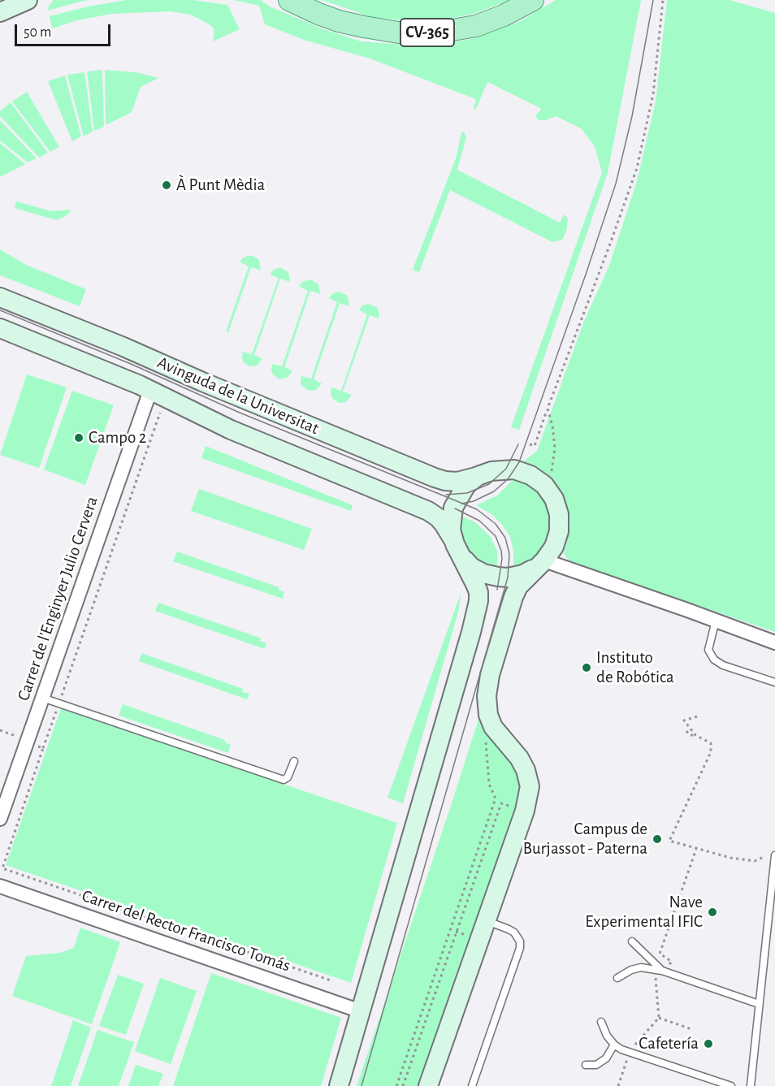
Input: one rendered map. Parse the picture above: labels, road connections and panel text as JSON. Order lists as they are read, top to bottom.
{
  "streets": {
    "main road": ["CV-365"],
    "street": ["Avinguda de la Universitat", "Carrer de l'Enginyer Julio Cervera", "Carrer del Rector Francisco Tomás"]
  },
  "crossings": [
    ["Avinguda de la Universitat", "Carrer de l'Enginyer Julio Cervera"],
    ["Avinguda de la Universitat", "Carrer del Rector Francisco Tomás"]
  ],
  "places": [
    "À Punt Mèdia",
    "Campo 2",
    "Instituto de Robótica",
    "Campus de Burjassot - Paterna",
    "Nave Experimental IFIC",
    "Cafetería"
  ],
  "scale_bar": "50 m"
}
